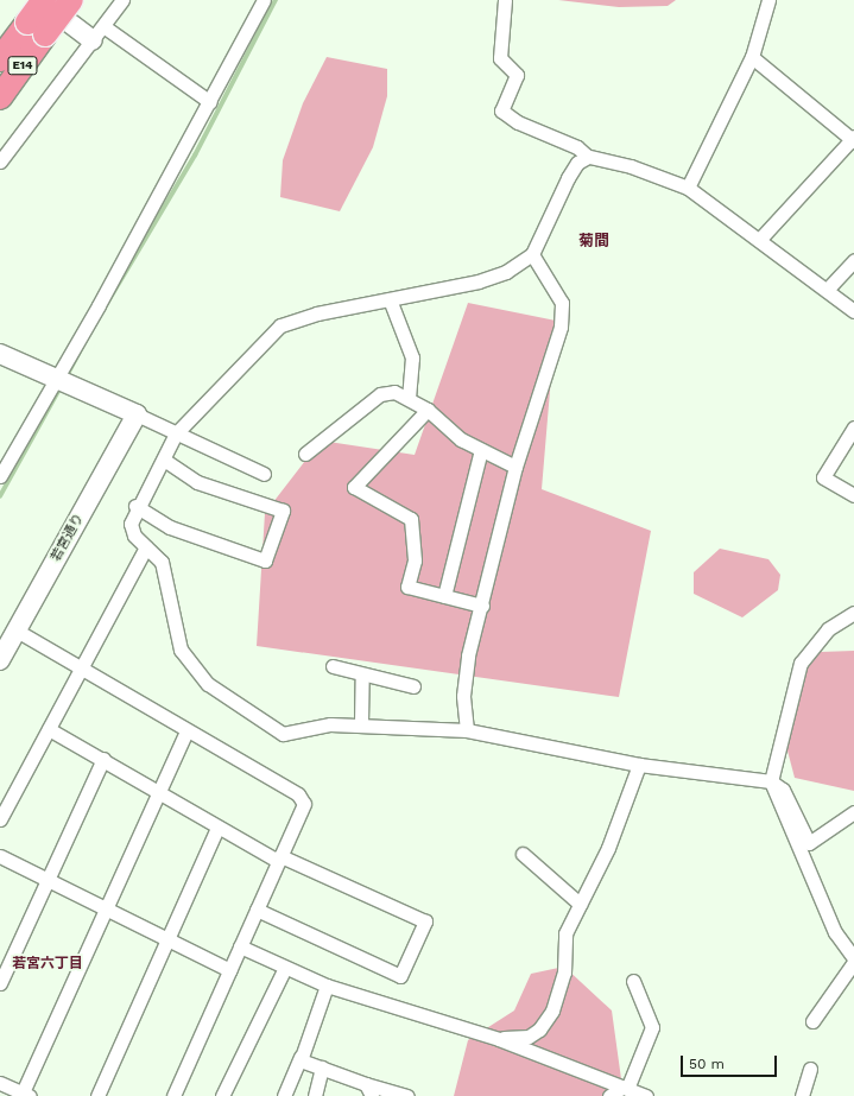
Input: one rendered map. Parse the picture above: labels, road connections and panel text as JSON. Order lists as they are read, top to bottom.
{
  "streets": {
    "highway": ["E14"],
    "street": ["若宮通り"]
  },
  "districts": ["菊間", "若宮六丁目"],
  "scale_bar": "50 m"
}
